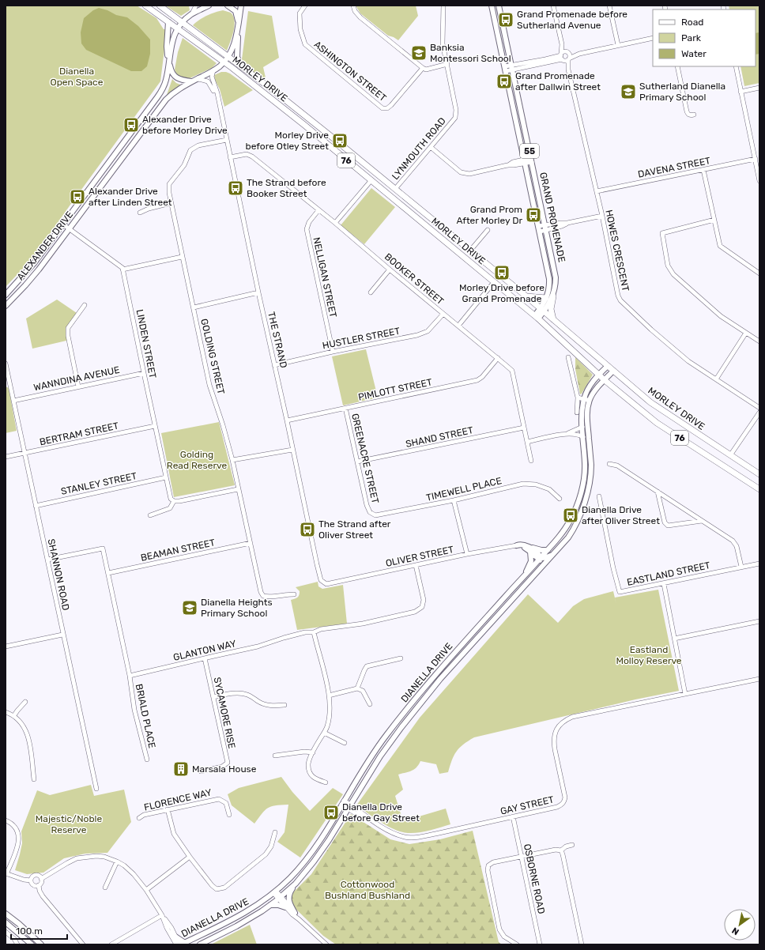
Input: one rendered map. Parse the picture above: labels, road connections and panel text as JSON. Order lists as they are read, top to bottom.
{
  "streets": {
    "highway": ["MORLEY DRIVE", "76"],
    "main road": [
      "55",
      "GRAND PROMENADE",
      "ALEXANDER DRIVE",
      "DIANELLA DRIVE"
    ],
    "street": [
      "ASHINGTON STREET",
      "LYNMOUTH ROAD",
      "DAVENA STREET",
      "HOWES CRESCENT",
      "NELLIGAN STREET",
      "BOOKER STREET",
      "HUSTLER STREET",
      "THE STRAND",
      "LINDEN STREET",
      "GOLDING STREET",
      "WANNDINA AVENUE",
      "PIMLOTT STREET",
      "BERTRAM STREET",
      "SHAND STREET",
      "GREENACRE STREET",
      "STANLEY STREET",
      "TIMEWELL PLACE",
      "BEAMAN STREET",
      "OLIVER STREET",
      "EASTLAND STREET",
      "SHANNON ROAD",
      "GLANTON WAY",
      "SYCAMORE RISE",
      "BRIALD PLACE",
      "FLORENCE WAY",
      "GAY STREET",
      "OSBORNE ROAD"
    ]
  },
  "crossings": [
    ["MORLEY DRIVE", "LYNMOUTH ROAD"],
    ["MORLEY DRIVE", "GRAND PROMENADE"],
    ["MORLEY DRIVE", "ALEXANDER DRIVE"],
    ["MORLEY DRIVE", "DIANELLA DRIVE"],
    ["DAVENA STREET", "HOWES CRESCENT"],
    ["ALEXANDER DRIVE", "THE STRAND"],
    ["NELLIGAN STREET", "BOOKER STREET"],
    ["NELLIGAN STREET", "HUSTLER STREET"],
    ["BOOKER STREET", "HUSTLER STREET"],
    ["BOOKER STREET", "THE STRAND"],
    ["BOOKER STREET", "PIMLOTT STREET"],
    ["BOOKER STREET", "SHAND STREET"],
    ["HUSTLER STREET", "THE STRAND"],
    ["THE STRAND", "GOLDING STREET"],
    ["THE STRAND", "PIMLOTT STREET"],
    ["THE STRAND", "OLIVER STREET"],
    ["LINDEN STREET", "WANNDINA AVENUE"],
    ["LINDEN STREET", "BERTRAM STREET"],
    ["LINDEN STREET", "STANLEY STREET"],
    ["GOLDING STREET", "BEAMAN STREET"],
    ["WANNDINA AVENUE", "SHANNON ROAD"],
    ["PIMLOTT STREET", "GREENACRE STREET"],
    ["BERTRAM STREET", "SHANNON ROAD"],
    ["SHAND STREET", "GREENACRE STREET"],
    ["GREENACRE STREET", "TIMEWELL PLACE"],
    ["STANLEY STREET", "SHANNON ROAD"],
    ["OLIVER STREET", "GLANTON WAY"],
    ["GLANTON WAY", "SYCAMORE RISE"],
    ["GLANTON WAY", "BRIALD PLACE"],
    ["DIANELLA DRIVE", "GAY STREET"],
    ["GAY STREET", "OSBORNE ROAD"]
  ],
  "parks": [
    "Dianella Open Space",
    "Golding Read Reserve",
    "Eastland Molloy Reserve",
    "Majestic/Noble Reserve",
    "Cottonwood Bushland Bushland"
  ],
  "places": {
    "bus stop": [
      "Grand Promenade before Sutherland Avenue",
      "Grand Promenade after Dallwin Street",
      "Alexander Drive before Morley Drive",
      "Morley Drive before Otley Street",
      "The Strand before Booker Street",
      "Alexander Drive after Linden Street",
      "Grand Prom After Morley Dr",
      "Morley Drive before Grand Promenade",
      "Dianella Drive after Oliver Street",
      "The Strand after Oliver Street",
      "Dianella Drive before Gay Street"
    ],
    "school or university": ["Banksia Montessori School", "Sutherland Dianella Primary School", "Dianella Heights Primary School"],
    "building": ["Marsala House"]
  },
  "legend": ["Road", "Park", "Water"],
  "scale_bar": "100 m",
  "north": "bottom left"
}
